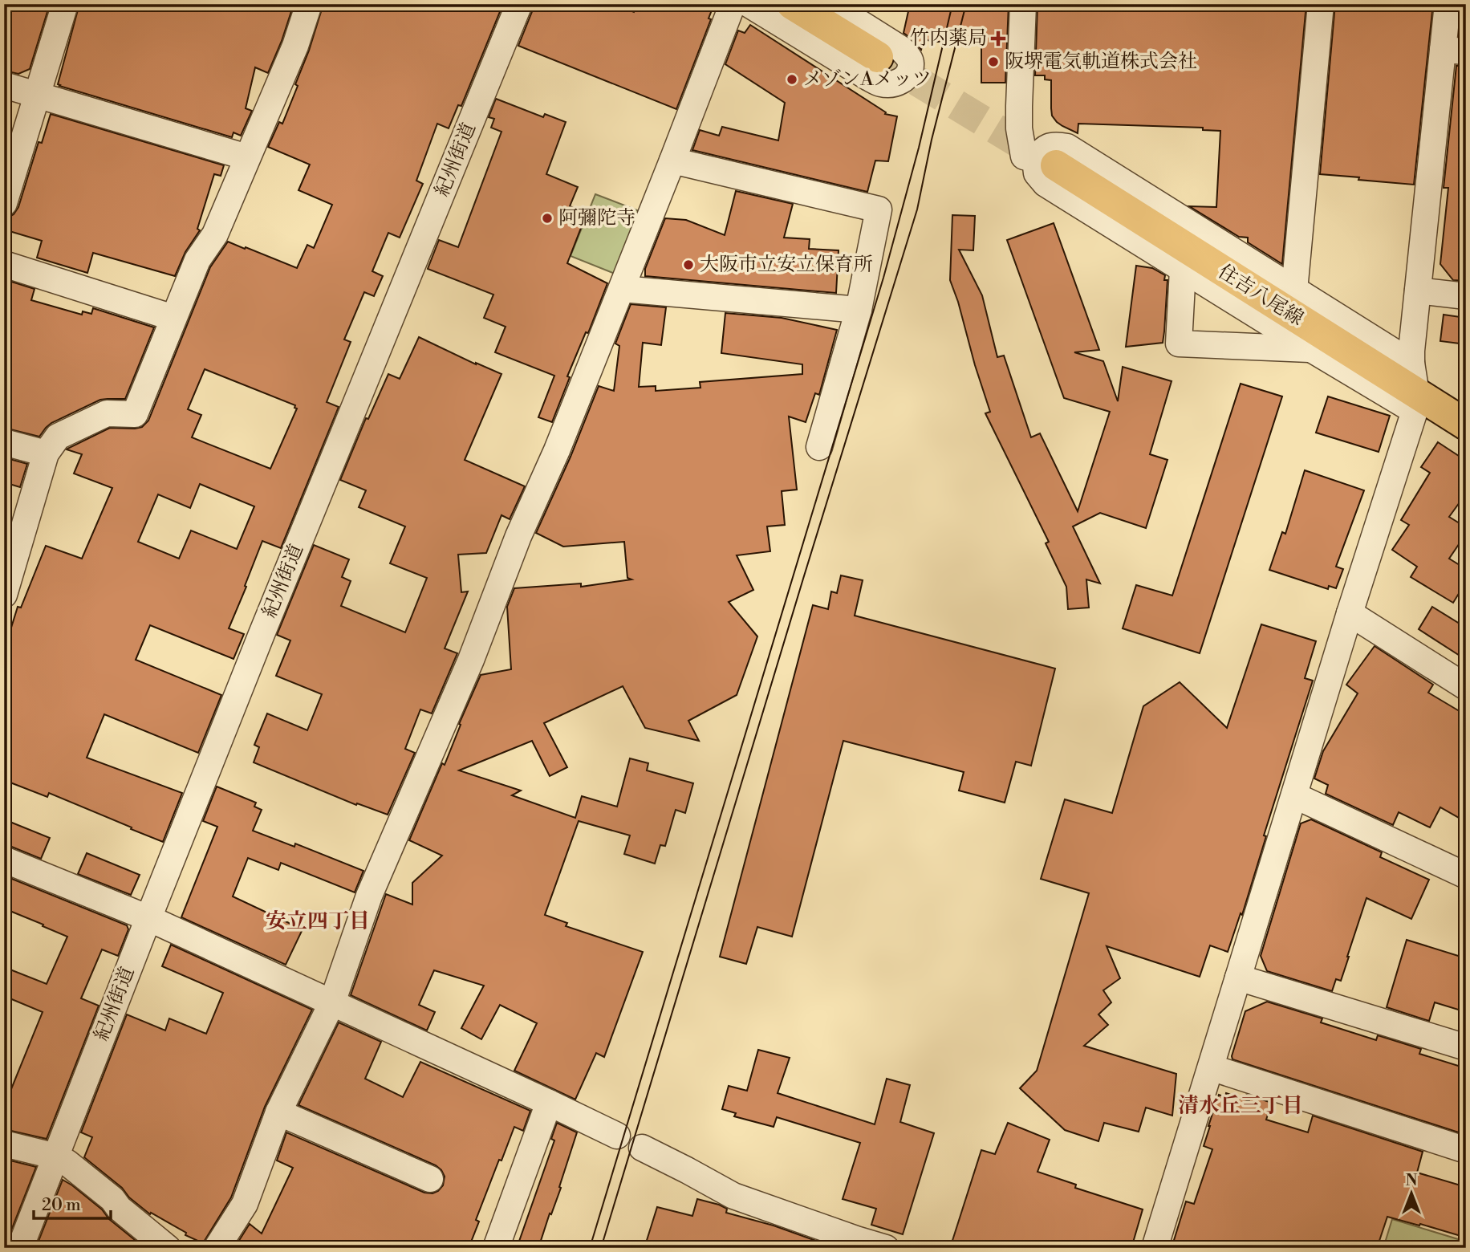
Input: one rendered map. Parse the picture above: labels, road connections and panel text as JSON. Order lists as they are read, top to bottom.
{
  "streets": {
    "main road": ["住吉八尾線"],
    "street": ["紀州街道"]
  },
  "districts": ["安立四丁目", "清水丘三丁目"],
  "places": {
    "health": ["竹内薬局"],
    "other": [
      "阪堺電気軌道株式会社",
      "メゾンAメッツ",
      "阿彌陀寺",
      "大阪市立安立保育所"
    ]
  },
  "scale_bar": "20 m",
  "north": "top"
}
